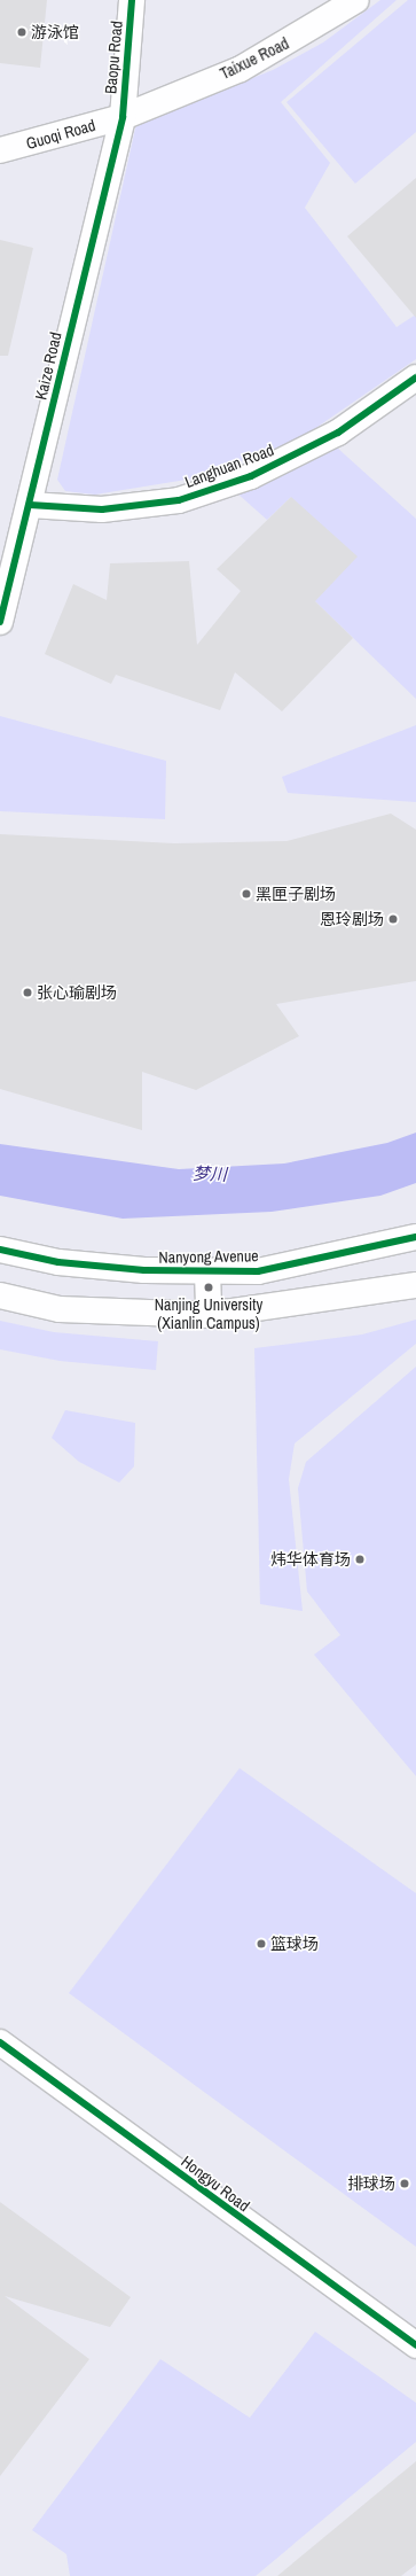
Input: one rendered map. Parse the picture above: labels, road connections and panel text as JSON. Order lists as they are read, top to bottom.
{
  "streets": {
    "street": [
      "Baopu Road",
      "Taixue Road",
      "Guoqi Road",
      "Kaize Road",
      "Langhuan Road",
      "Nanyong Avenue",
      "Hongyu Road"
    ]
  },
  "crossings": [
    ["Baopu Road", "Taixue Road"],
    ["Baopu Road", "Guoqi Road"],
    ["Baopu Road", "Kaize Road"],
    ["Taixue Road", "Guoqi Road"],
    ["Taixue Road", "Kaize Road"],
    ["Guoqi Road", "Kaize Road"],
    ["Kaize Road", "Langhuan Road"]
  ],
  "water": ["梦川"],
  "places": [
    "游泳馆",
    "黑匣子剧场",
    "恩玲剧场",
    "张心瑜剧场",
    "Nanjing University (Xianlin Campus)",
    "炜华体育场",
    "篮球场",
    "排球场"
  ]
}
